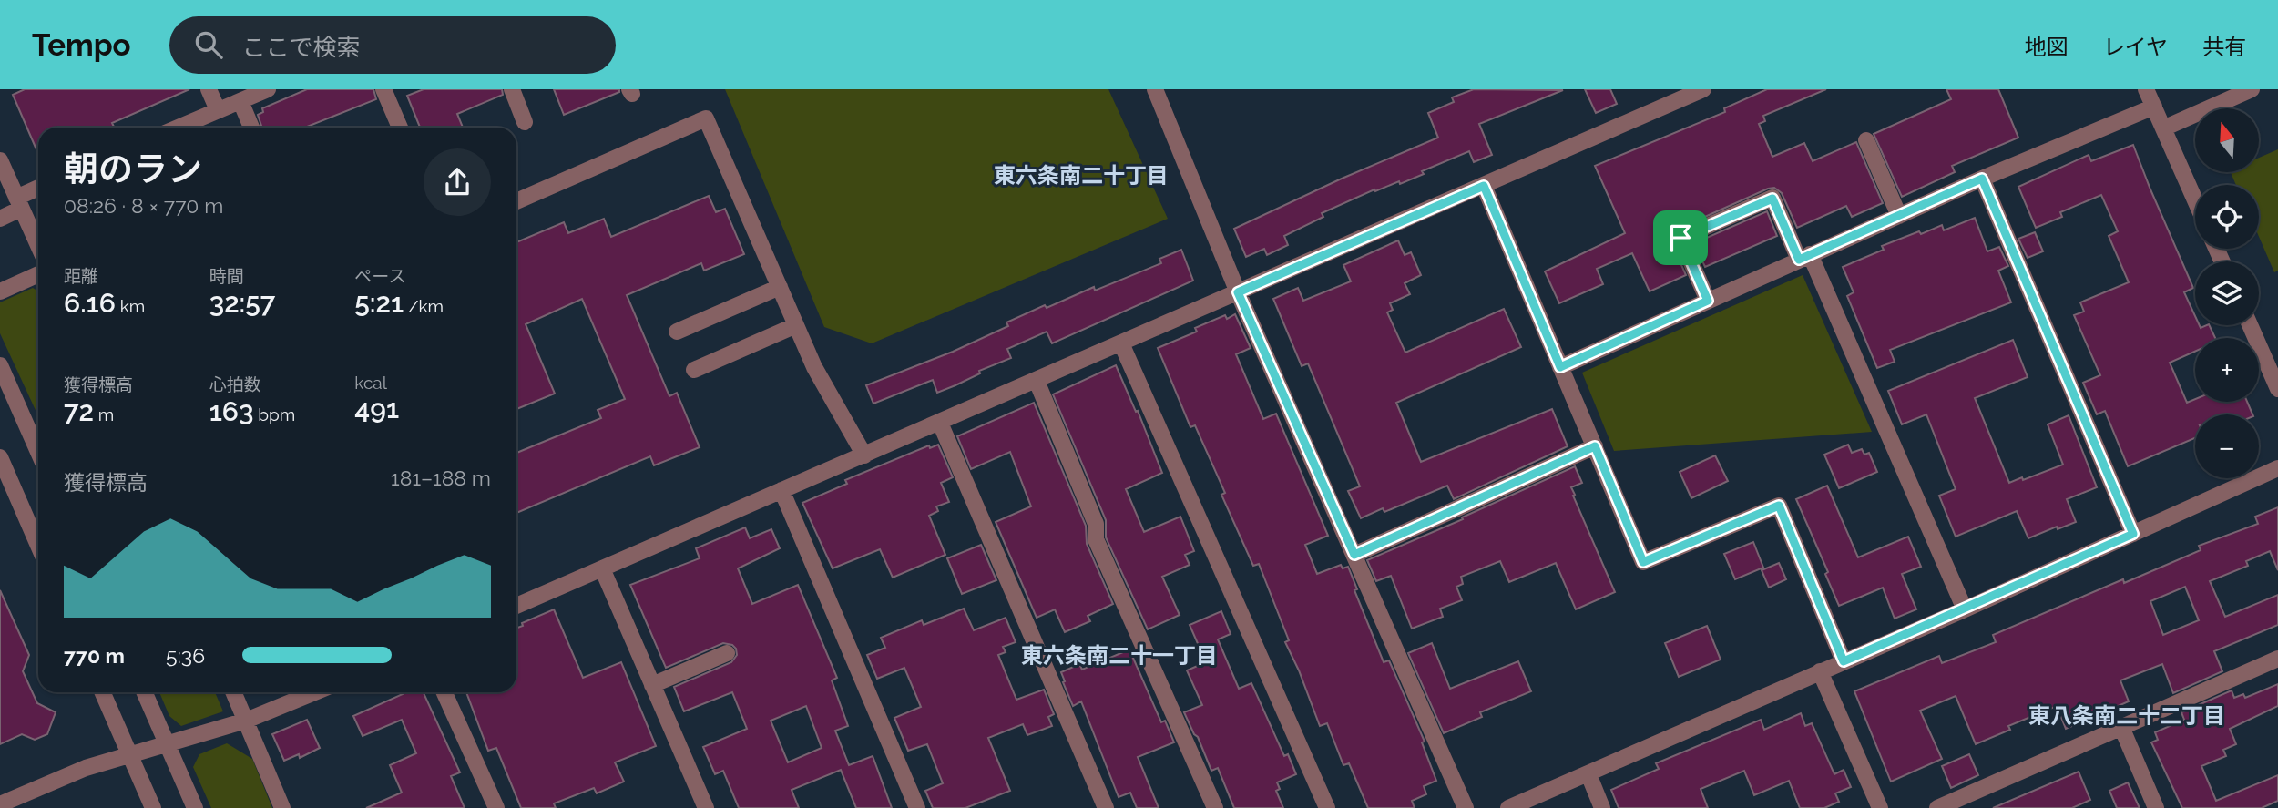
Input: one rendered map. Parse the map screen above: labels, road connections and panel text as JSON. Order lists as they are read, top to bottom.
{
  "districts": ["東六条南二十丁目", "東六条南二十一丁目", "東八条南二十二丁目"],
  "north": "top",
  "page": {
    "header": "Tempo",
    "search": "ここで検索",
    "nav": ["地図", "レイヤ", "共有"],
    "map_buttons": ["+", "−"],
    "heading": ["朝のラン", "08:26 · 8 × 770 m"],
    "stats": [
      ["距離", "6.16 km"],
      ["時間", "32:57"],
      ["ペース", "5:21 /km"],
      ["獲得標高", "72 m"],
      ["心拍数", "163 bpm"],
      ["kcal", "491"]
    ],
    "chart": ["獲得標高", "181–188 m"],
    "list": [
      {
        "name": "770 m",
        "note": "5:36"
      }
    ]
  }
}
